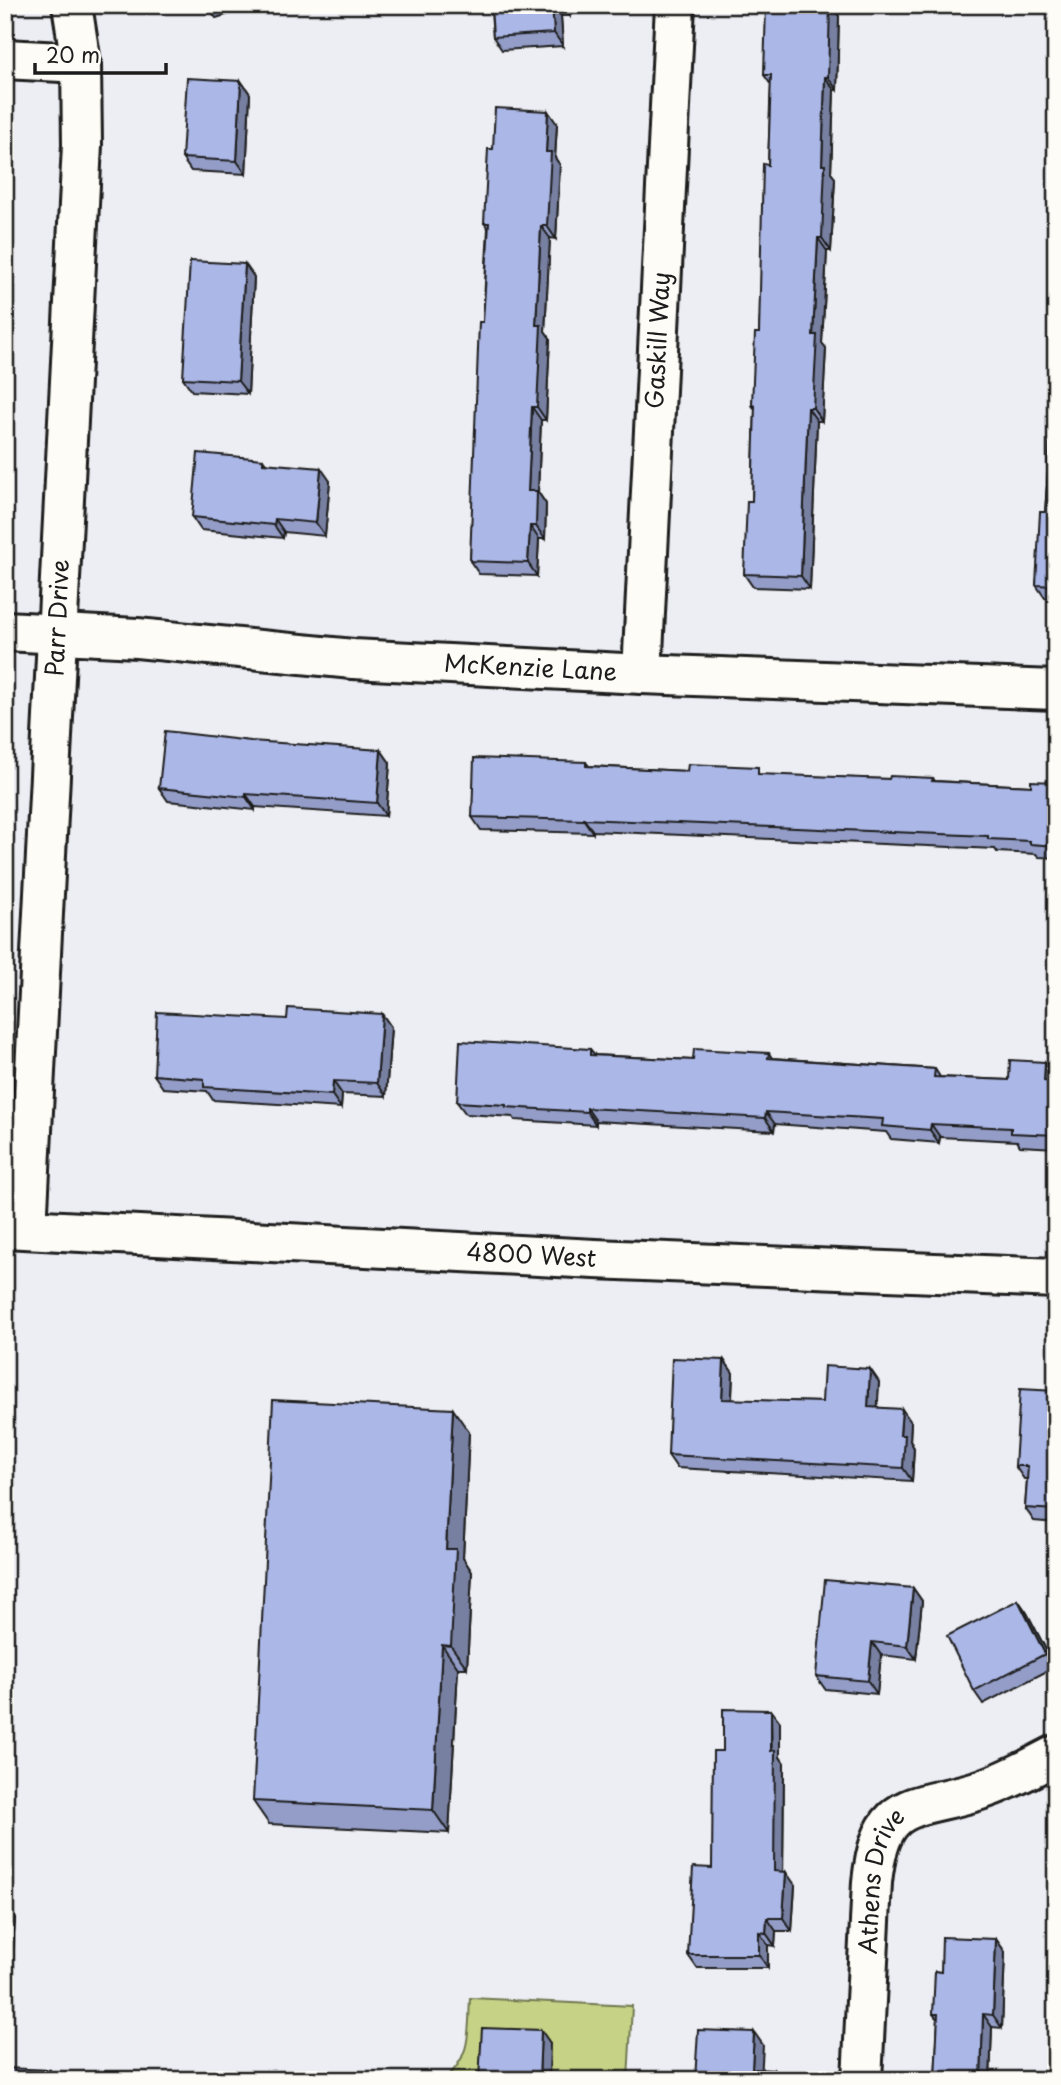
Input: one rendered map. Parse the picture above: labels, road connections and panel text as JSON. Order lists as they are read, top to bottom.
{
  "streets": {
    "street": [
      "Gaskill Way",
      "Parr Drive",
      "McKenzie Lane",
      "4800 West",
      "Athens Drive"
    ]
  },
  "crossings": [
    ["Gaskill Way", "McKenzie Lane"],
    ["Parr Drive", "McKenzie Lane"],
    ["Parr Drive", "4800 West"]
  ],
  "scale_bar": "20 m"
}
